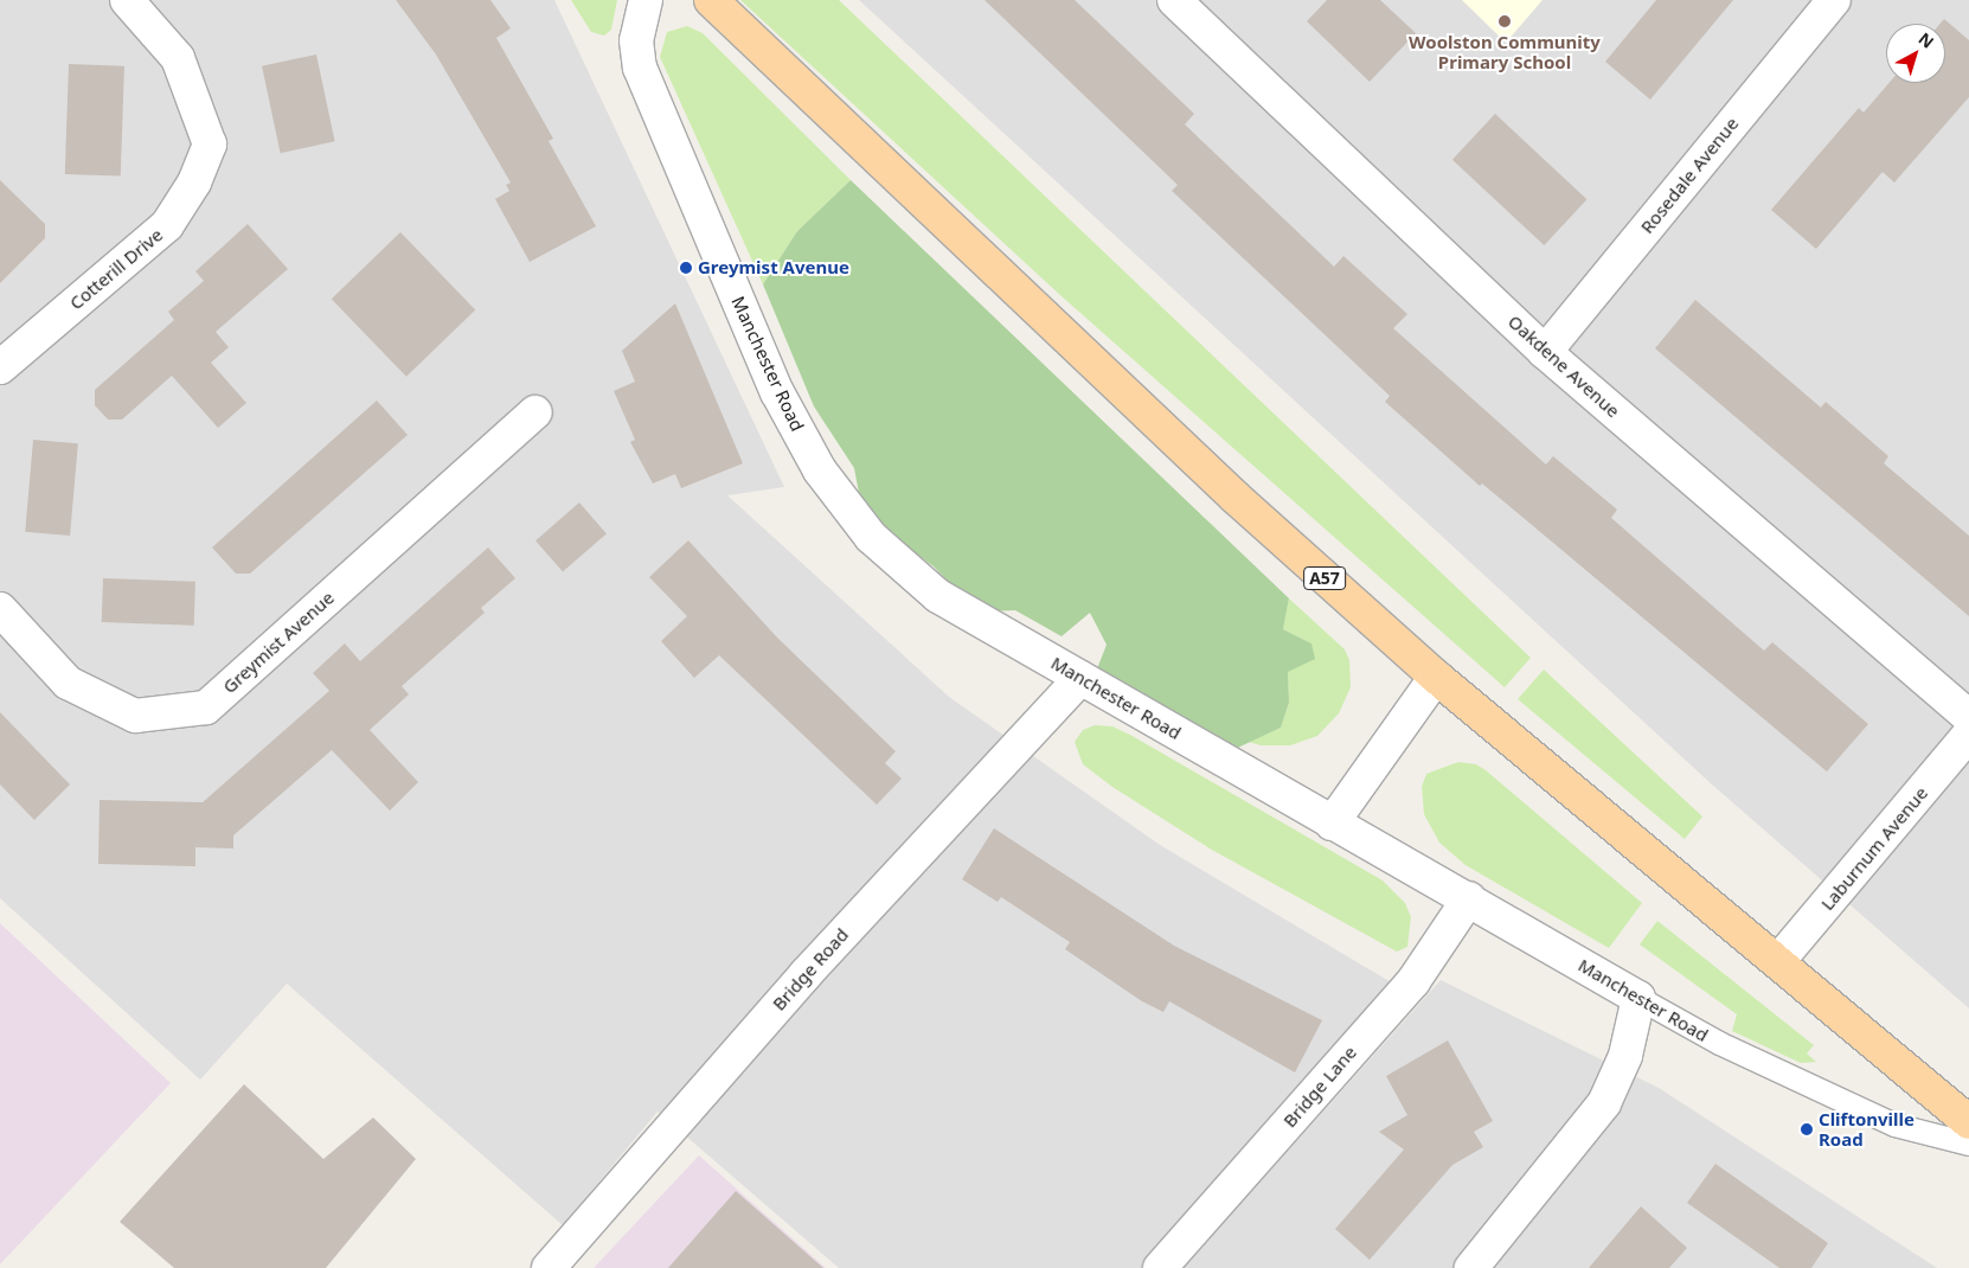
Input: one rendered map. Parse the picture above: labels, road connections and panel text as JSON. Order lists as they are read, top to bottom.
{
  "streets": {
    "main road": ["A57"],
    "street": [
      "Rosedale Avenue",
      "Cotterill Drive",
      "Manchester Road",
      "Oakdene Avenue",
      "Greymist Avenue",
      "Laburnum Avenue",
      "Bridge Road",
      "Bridge Lane"
    ]
  },
  "crossings": [
    ["Rosedale Avenue", "Oakdene Avenue"],
    ["Manchester Road", "Bridge Road"],
    ["Manchester Road", "Bridge Lane"],
    ["A57", "Laburnum Avenue"]
  ],
  "places": ["Woolston Community Primary School", "Greymist Avenue", "Cliftonville Road"],
  "north": "top right"
}
